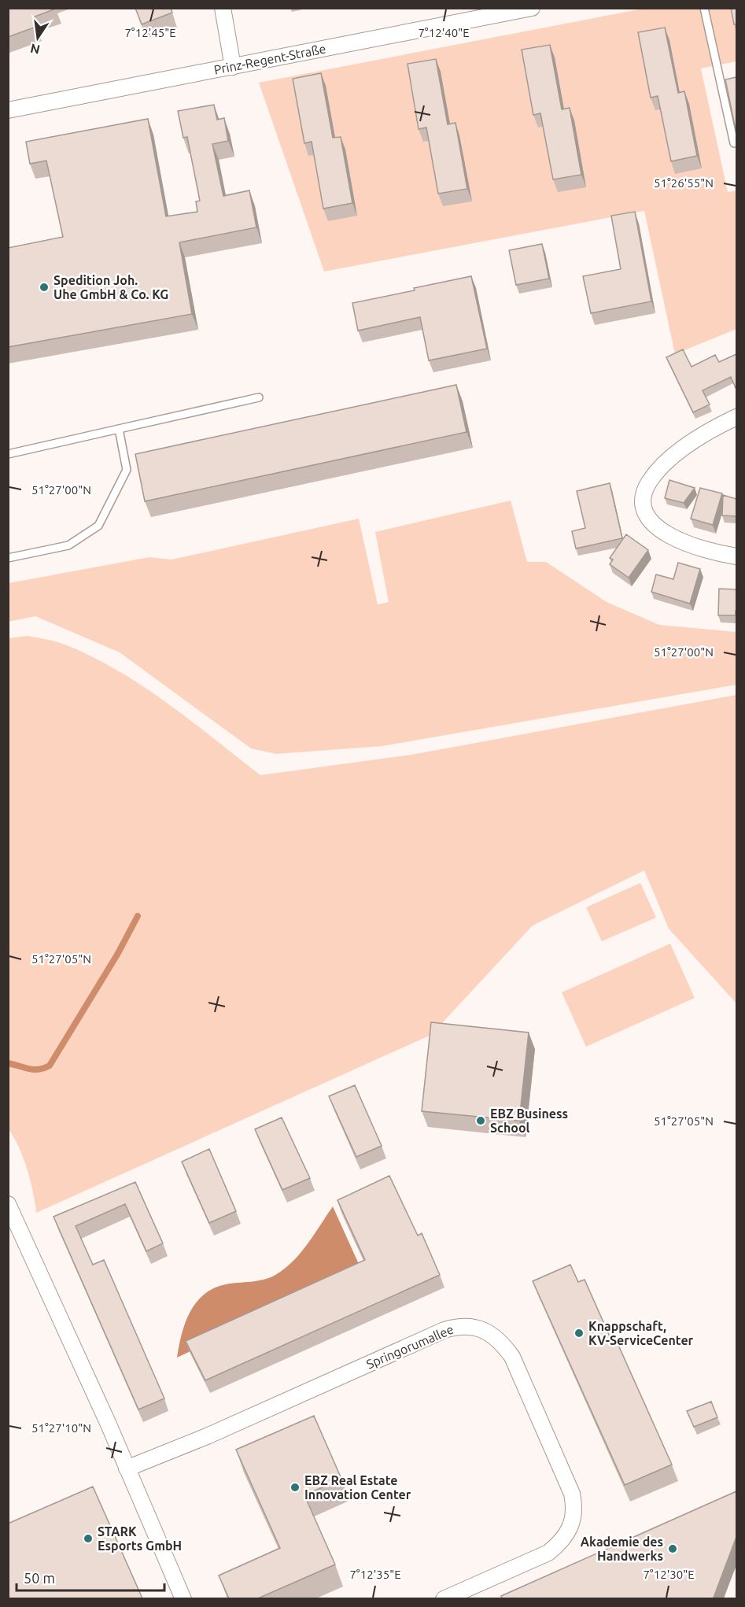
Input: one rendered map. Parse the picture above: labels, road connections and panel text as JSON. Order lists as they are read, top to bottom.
{
  "streets": {
    "street": ["Prinz-Regent-Straße", "Springorumallee"]
  },
  "places": [
    "Spedition Joh. Uhe GmbH & Co. KG",
    "EBZ Business School",
    "Knappschaft, KV-ServiceCenter",
    "EBZ Real Estate Innovation Center",
    "STARK Esports GmbH",
    "Akademie des Handwerks"
  ],
  "scale_bar": "50 m",
  "north": "bottom",
  "coordinates": [
    "7°12'45\"E",
    "7°12'40\"E",
    "51°26'55\"N",
    "51°27'00\"N",
    "51°27'05\"N",
    "51°27'10\"N",
    "7°12'35\"E",
    "7°12'30\"E"
  ]
}
